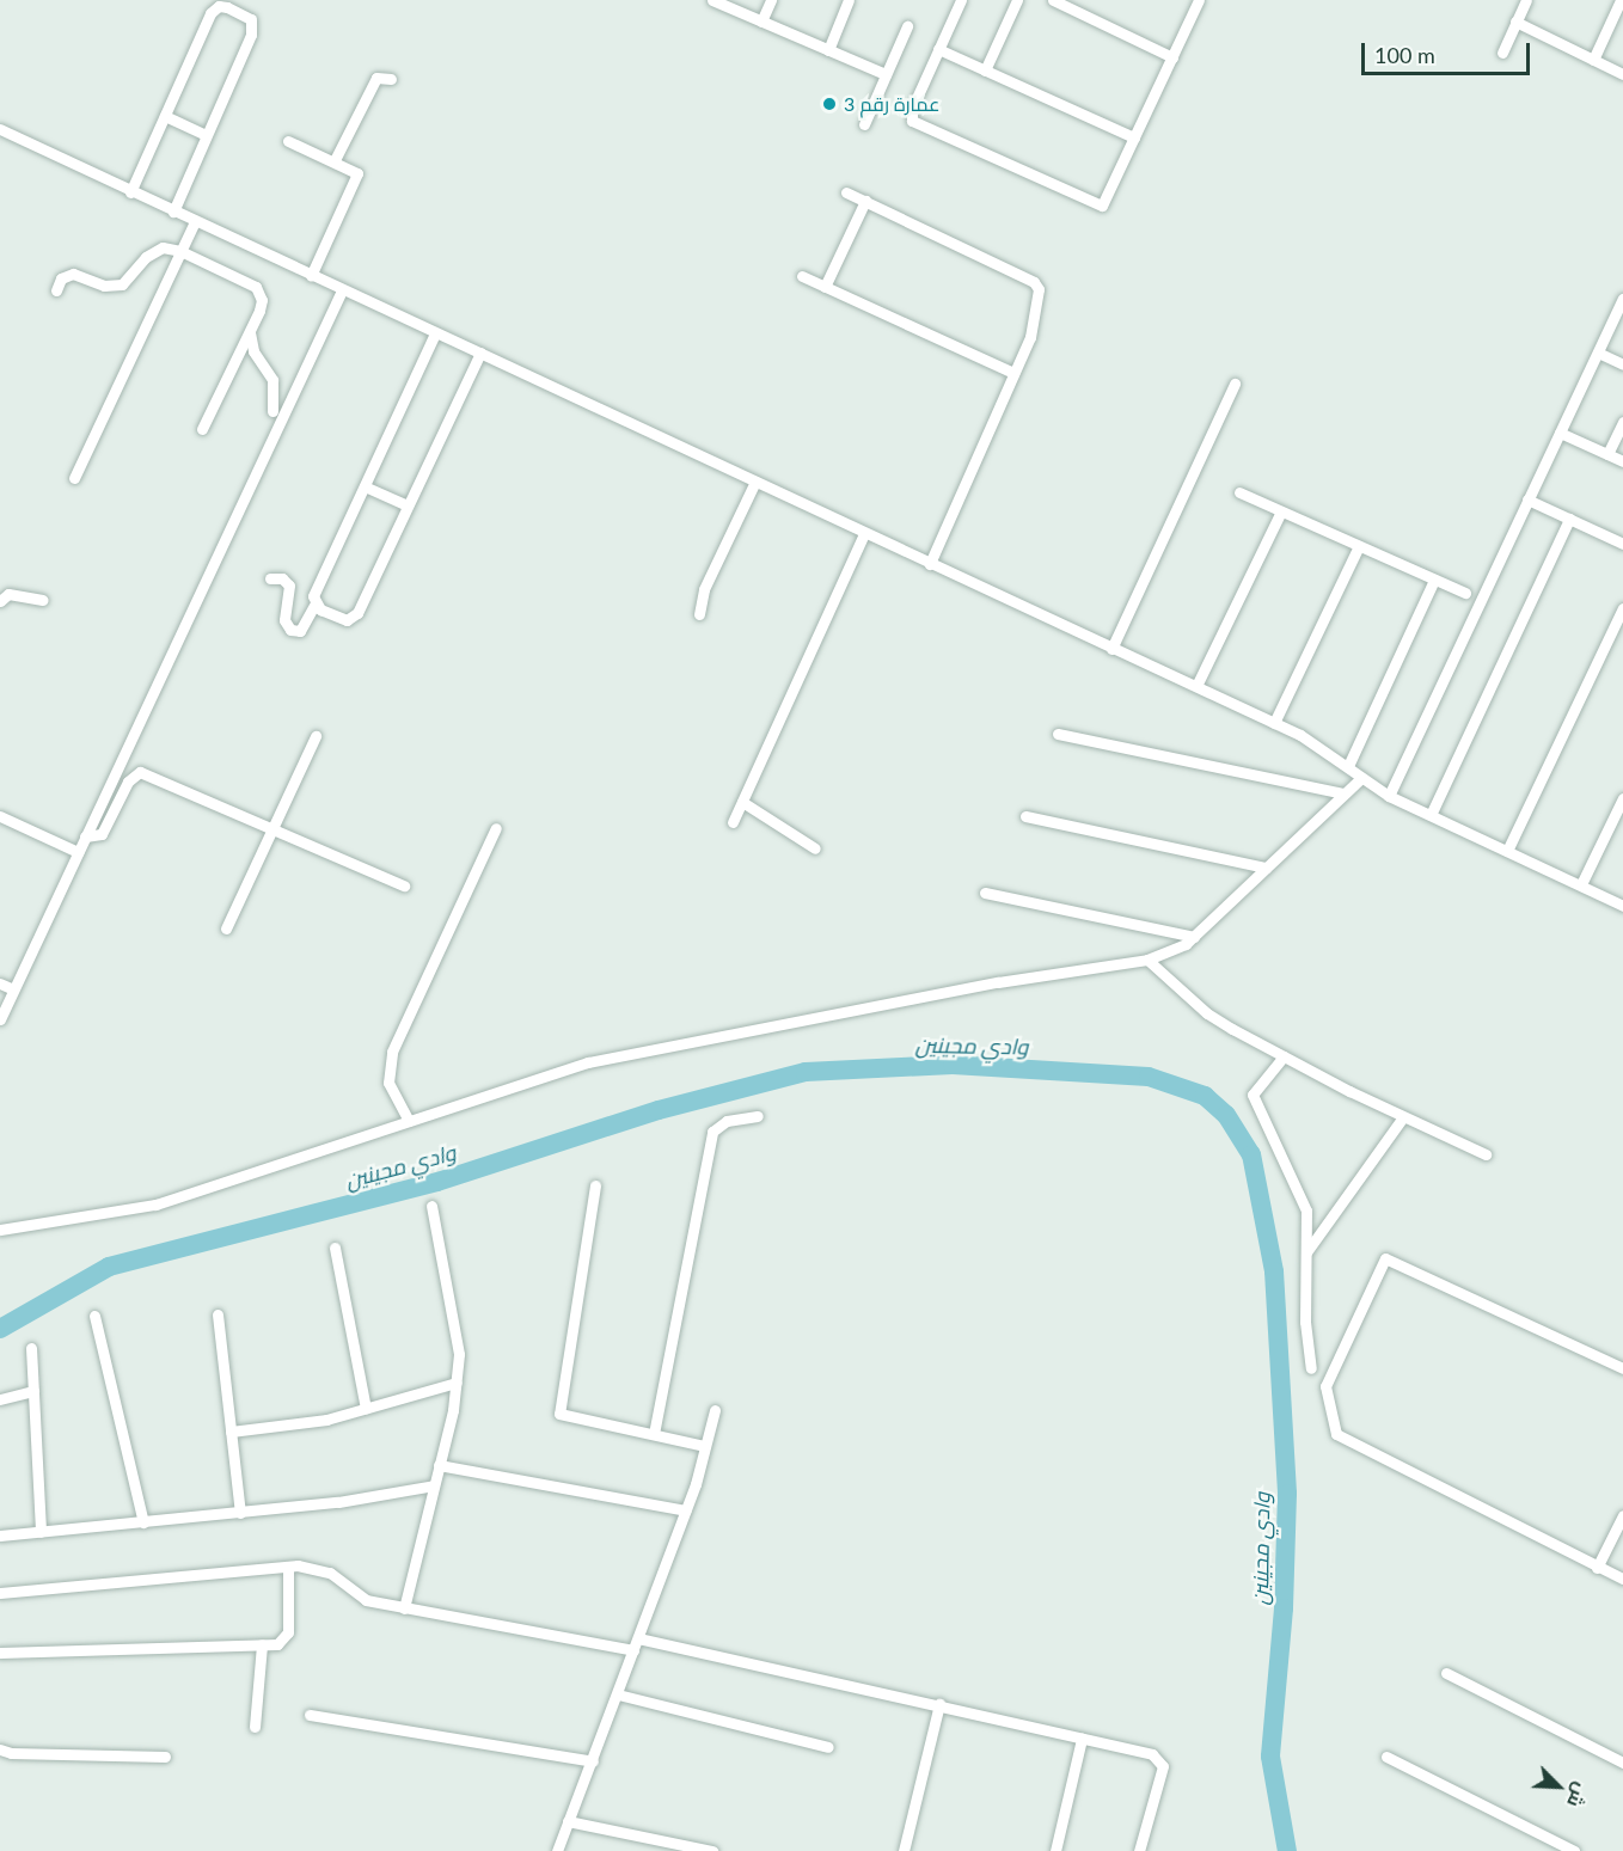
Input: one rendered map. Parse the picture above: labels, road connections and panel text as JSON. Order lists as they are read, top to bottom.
{
  "water": ["وادي مجينين"],
  "places": ["عمارة رقم 3"],
  "scale_bar": "100 m",
  "north": "bottom right"
}
